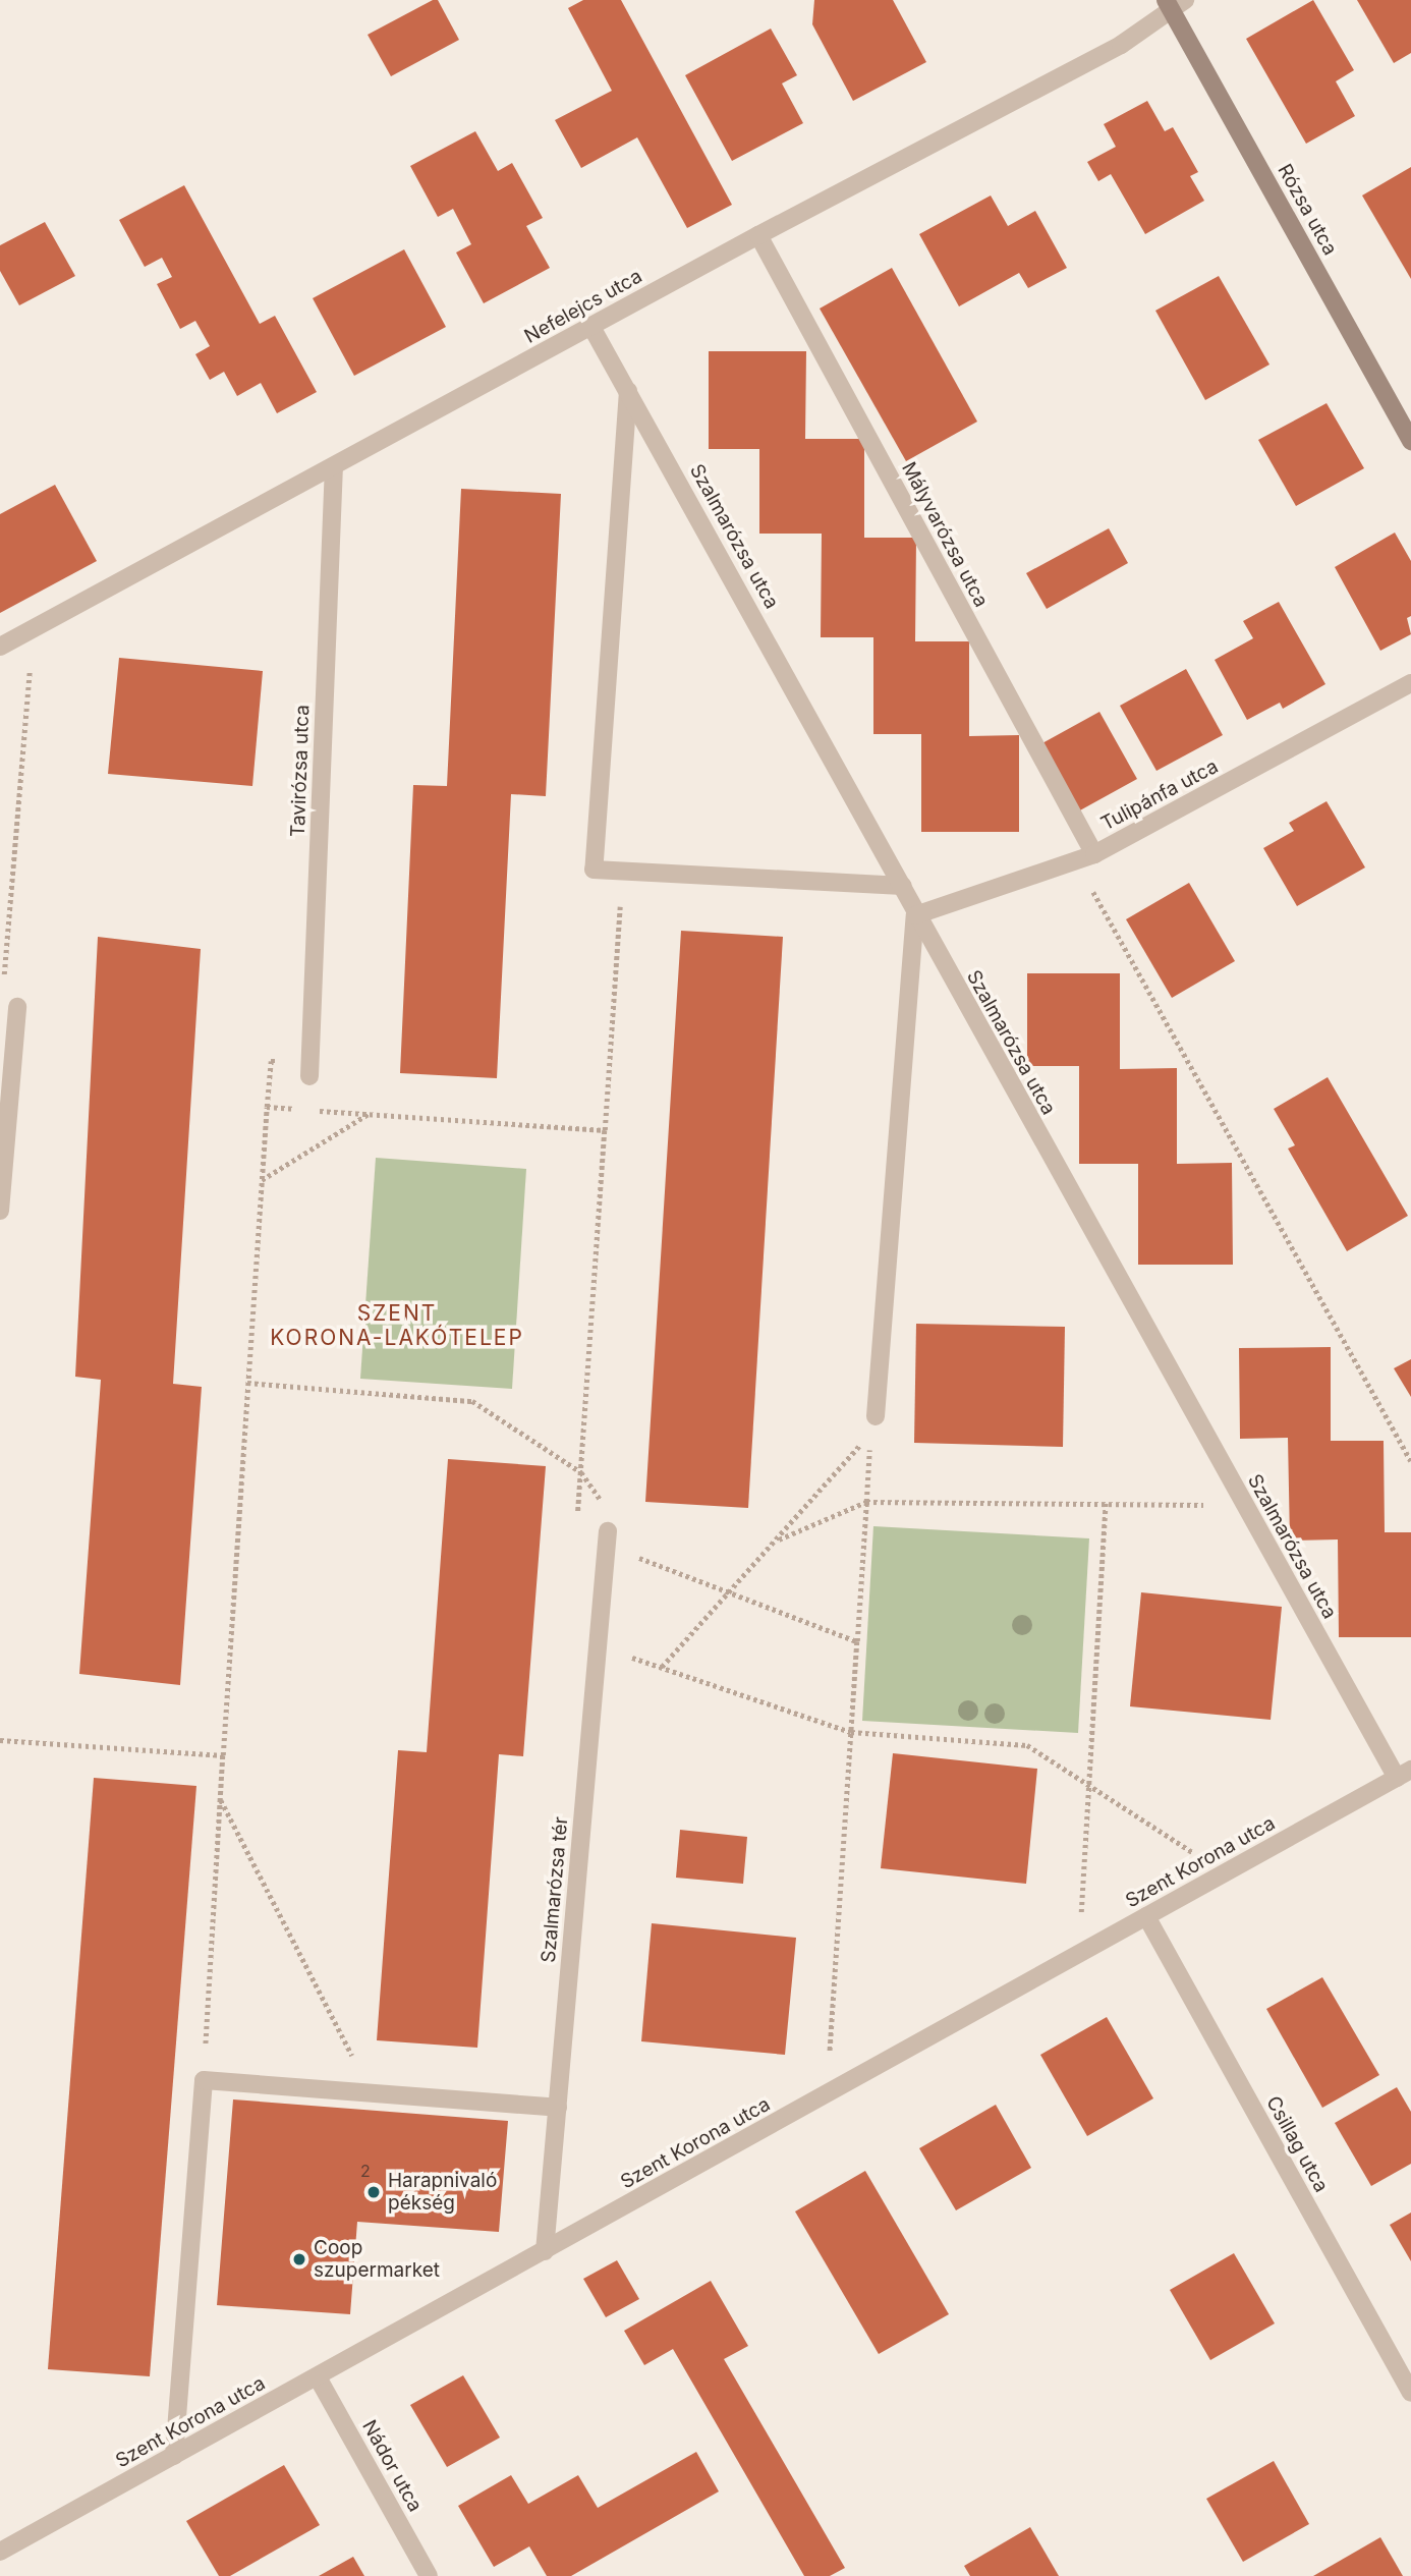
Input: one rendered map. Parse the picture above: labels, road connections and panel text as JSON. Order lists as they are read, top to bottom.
{
  "streets": {
    "street": [
      "Rózsa utca",
      "Nefelejcs utca",
      "Mályvarózsa utca",
      "Szalmarózsa utca",
      "Tavirózsa utca",
      "Tulipánfa utca",
      "Szent Korona utca",
      "Szalmarózsa tér",
      "Csillag utca",
      "Nádor utca"
    ]
  },
  "crossings": [
    ["Rózsa utca", "Nefelejcs utca"],
    ["Nefelejcs utca", "Mályvarózsa utca"],
    ["Nefelejcs utca", "Szalmarózsa utca"],
    ["Nefelejcs utca", "Tavirózsa utca"],
    ["Mályvarózsa utca", "Tulipánfa utca"],
    ["Szalmarózsa utca", "Tulipánfa utca"],
    ["Szalmarózsa utca", "Szent Korona utca"],
    ["Szent Korona utca", "Szalmarózsa tér"],
    ["Szent Korona utca", "Csillag utca"],
    ["Szent Korona utca", "Nádor utca"]
  ],
  "districts": ["SZENT KORONA-LAKÓTELEP"],
  "places": ["Harapnivaló pékség", "Coop szupermarket"],
  "house_numbers": ["2"]
}
